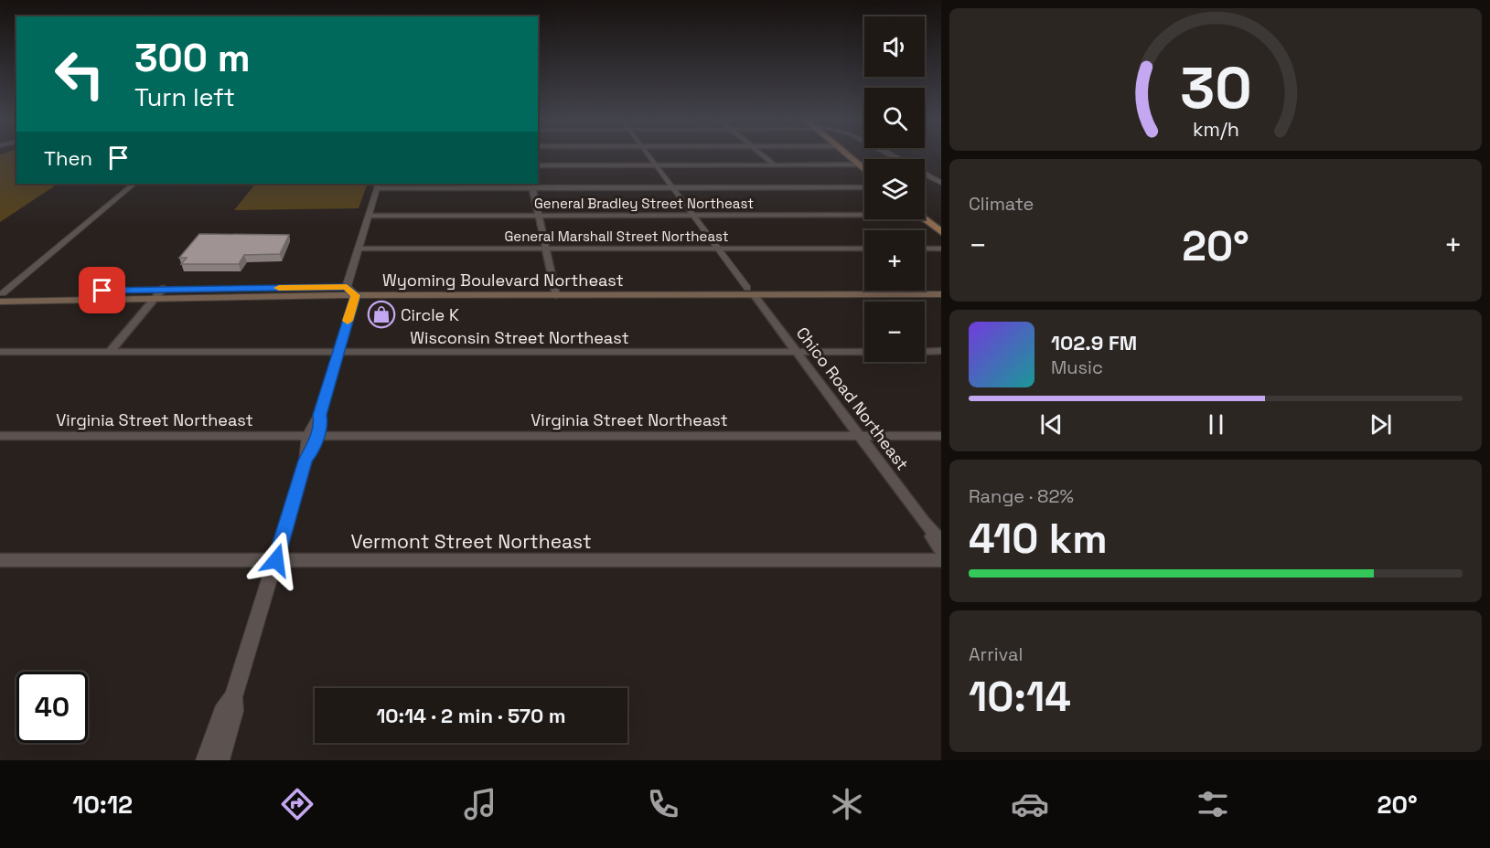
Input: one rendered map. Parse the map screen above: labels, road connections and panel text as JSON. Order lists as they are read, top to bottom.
{
  "streets": {
    "main road": ["Wyoming Boulevard Northeast"],
    "street": [
      "General Bradley Street Northeast",
      "General Marshall Street Northeast",
      "Wisconsin Street Northeast",
      "Chico Road Northeast",
      "Virginia Street Northeast",
      "Vermont Street Northeast"
    ]
  },
  "crossings": [
    ["General Bradley Street Northeast", "Chico Road Northeast"],
    ["General Marshall Street Northeast", "Chico Road Northeast"],
    ["Wyoming Boulevard Northeast", "Chico Road Northeast"],
    ["Wisconsin Street Northeast", "Chico Road Northeast"],
    ["Chico Road Northeast", "Virginia Street Northeast"]
  ],
  "places": {
    "shop": ["Circle K"]
  },
  "page": {
    "map_buttons": ["+", "−"],
    "turn": ["300 m", "Turn left"],
    "then": "Then",
    "tile": [
      "Climate",
      ["Range · 82%", "410 km"],
      ["Arrival", "10:14"]
    ],
    "heat": ["−", "20°", "+"],
    "song": ["102.9 FM", "Music"],
    "limit": "40",
    "trip": "10:14 · 2 min · 570 m",
    "tabs": ["10:12", "20°"],
    "gauge": ["30", "km/h"]
  }
}
